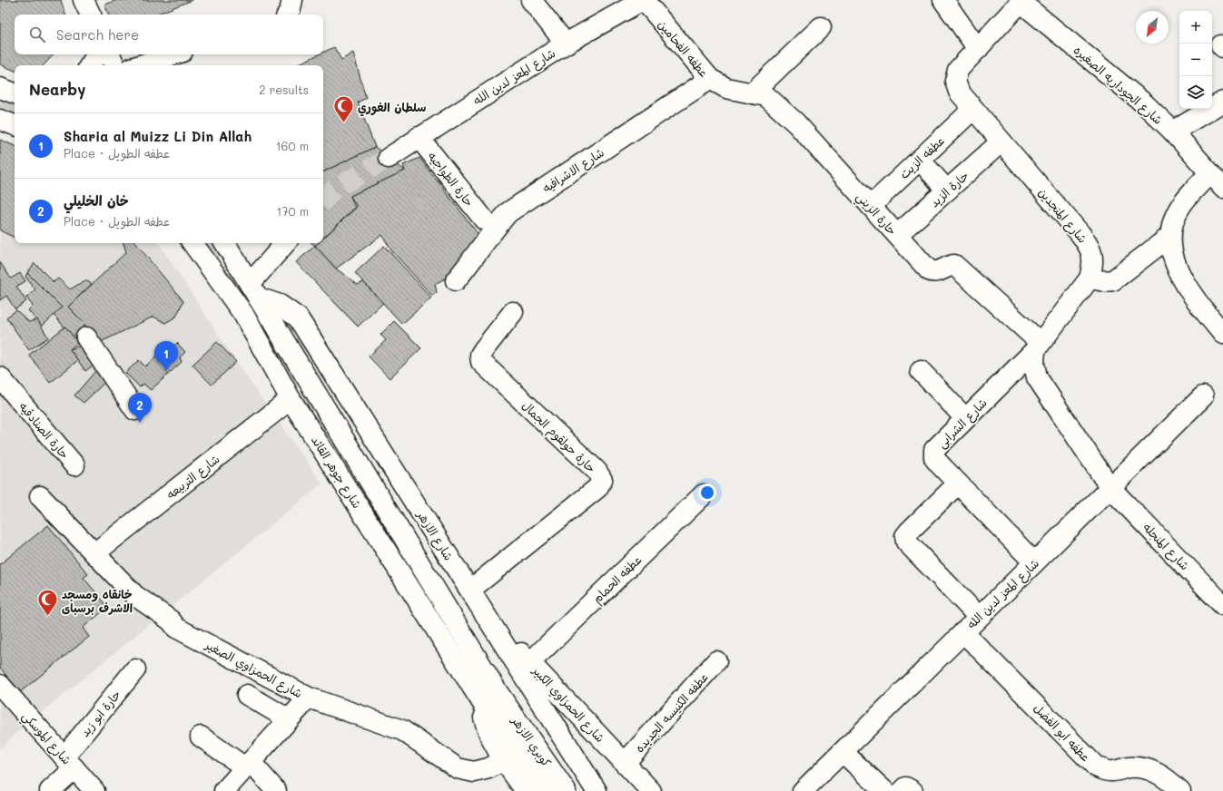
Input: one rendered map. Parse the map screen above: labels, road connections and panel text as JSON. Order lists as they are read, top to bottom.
{
  "streets": {
    "street": [
      "عطفه الفحامين",
      "شارع المعز لدين الله",
      "شارع الجوداريه الصغيره",
      "عطفه الزيت",
      "شارع الاشرافيه",
      "حارة الطواجيه",
      "حارة الزيد",
      "حارة الزيني",
      "شارع المنجدين",
      "شارع الشرابى",
      "حارة الصنادقيه",
      "حارة حولقوم الجمال",
      "شارع جوهر القائد",
      "شارع التربيعه",
      "شارع الازهر",
      "شارع المنجله",
      "عطفه الحمام",
      "شارع الحمزاوي الصغير",
      "شارع الحمزاوي الكبير",
      "عطفه الكنيسه الجديده",
      "حارة ابو زيد",
      "عطفه ابو الفضل",
      "شارع الموسكي",
      "كوبري الازهر"
    ]
  },
  "crossings": [
    ["عطفه الفحامين", "شارع المعز لدين الله"],
    ["عطفه الفحامين", "شارع الاشرافيه"],
    ["عطفه الفحامين", "حارة الزيني"],
    ["شارع المعز لدين الله", "حارة الطواجيه"],
    ["شارع المعز لدين الله", "شارع الشرابى"],
    ["شارع المعز لدين الله", "شارع المنجله"],
    ["شارع المعز لدين الله", "عطفه ابو الفضل"],
    ["شارع الجوداريه الصغيره", "شارع المنجدين"],
    ["عطفه الزيت", "حارة الزيني"],
    ["عطفه الزيت", "شارع المنجدين"],
    ["شارع الاشرافيه", "حارة الزيني"],
    ["حارة الزيد", "حارة الزيني"],
    ["حارة الزيد", "شارع المنجدين"],
    ["حارة الزيني", "شارع المنجدين"],
    ["حارة الزيني", "شارع الشرابى"],
    ["شارع المنجدين", "شارع الشرابى"],
    ["حارة حولقوم الجمال", "شارع الازهر"],
    ["شارع جوهر القائد", "شارع التربيعه"],
    ["شارع جوهر القائد", "شارع الازهر"],
    ["شارع جوهر القائد", "كوبري الازهر"],
    ["شارع التربيعه", "شارع الحمزاوي الصغير"],
    ["شارع الازهر", "شارع الحمزاوي الكبير"],
    ["عطفه الحمام", "شارع الحمزاوي الكبير"],
    ["شارع الحمزاوي الكبير", "عطفه الكنيسه الجديده"],
    ["حارة ابو زيد", "شارع الموسكي"]
  ],
  "places": {
    "mosque": ["سلطان الغوري", "خانقاه ومسجد الاشرف برسباى"]
  },
  "north": "bottom left",
  "page": {
    "map_buttons": ["+", "−"],
    "search": "Search here",
    "heading": ["Nearby", "2 results"],
    "list": [
      {
        "mark": "1",
        "name": "Sharia al Muizz Li Din Allah",
        "note": "Place · عطفه الطويل",
        "value": "160 m"
      },
      {
        "mark": "2",
        "name": "خان الخليلي",
        "note": "Place · عطفه الطويل",
        "value": "170 m"
      }
    ],
    "pins": ["1", "2"]
  }
}
